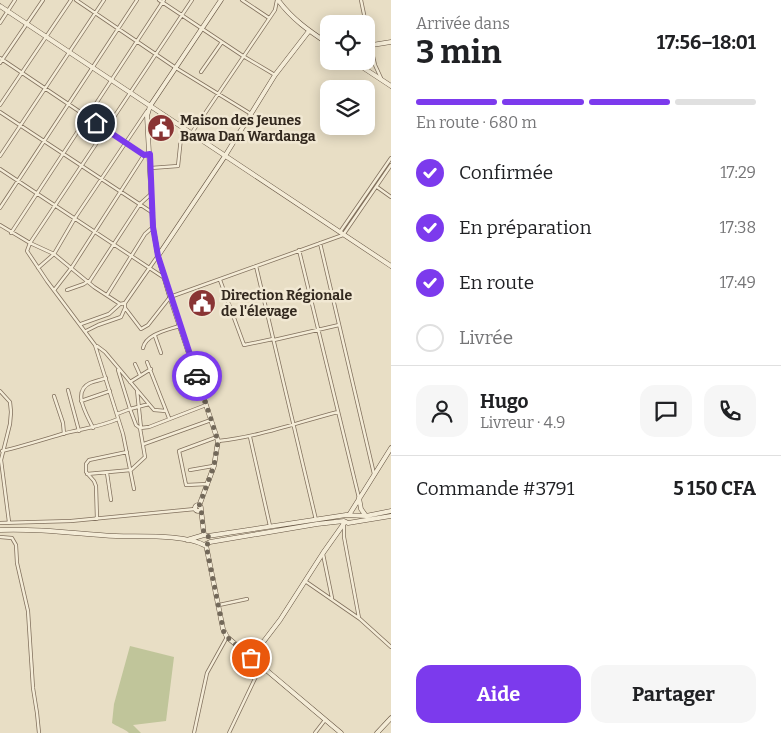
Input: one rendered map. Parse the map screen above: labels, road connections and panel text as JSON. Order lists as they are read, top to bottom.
{
  "places": {
    "public building": ["Maison des Jeunes Bawa Dan Wardanga", "Direction Régionale de l'élevage"]
  },
  "page": {
    "heading": ["3 min", "Arrivée dans", "17:56–18:01"],
    "panel": [
      "Hugo",
      "Livreur · 4.9",
      "Commande #3791",
      "5 150 CFA"
    ],
    "bar": "En route · 680 m",
    "list": [
      ["Confirmée", "17:29"],
      ["En préparation", "17:38"],
      ["En route", "17:49"],
      "Livrée"
    ],
    "buttons": ["Aide", "Partager"]
  }
}
